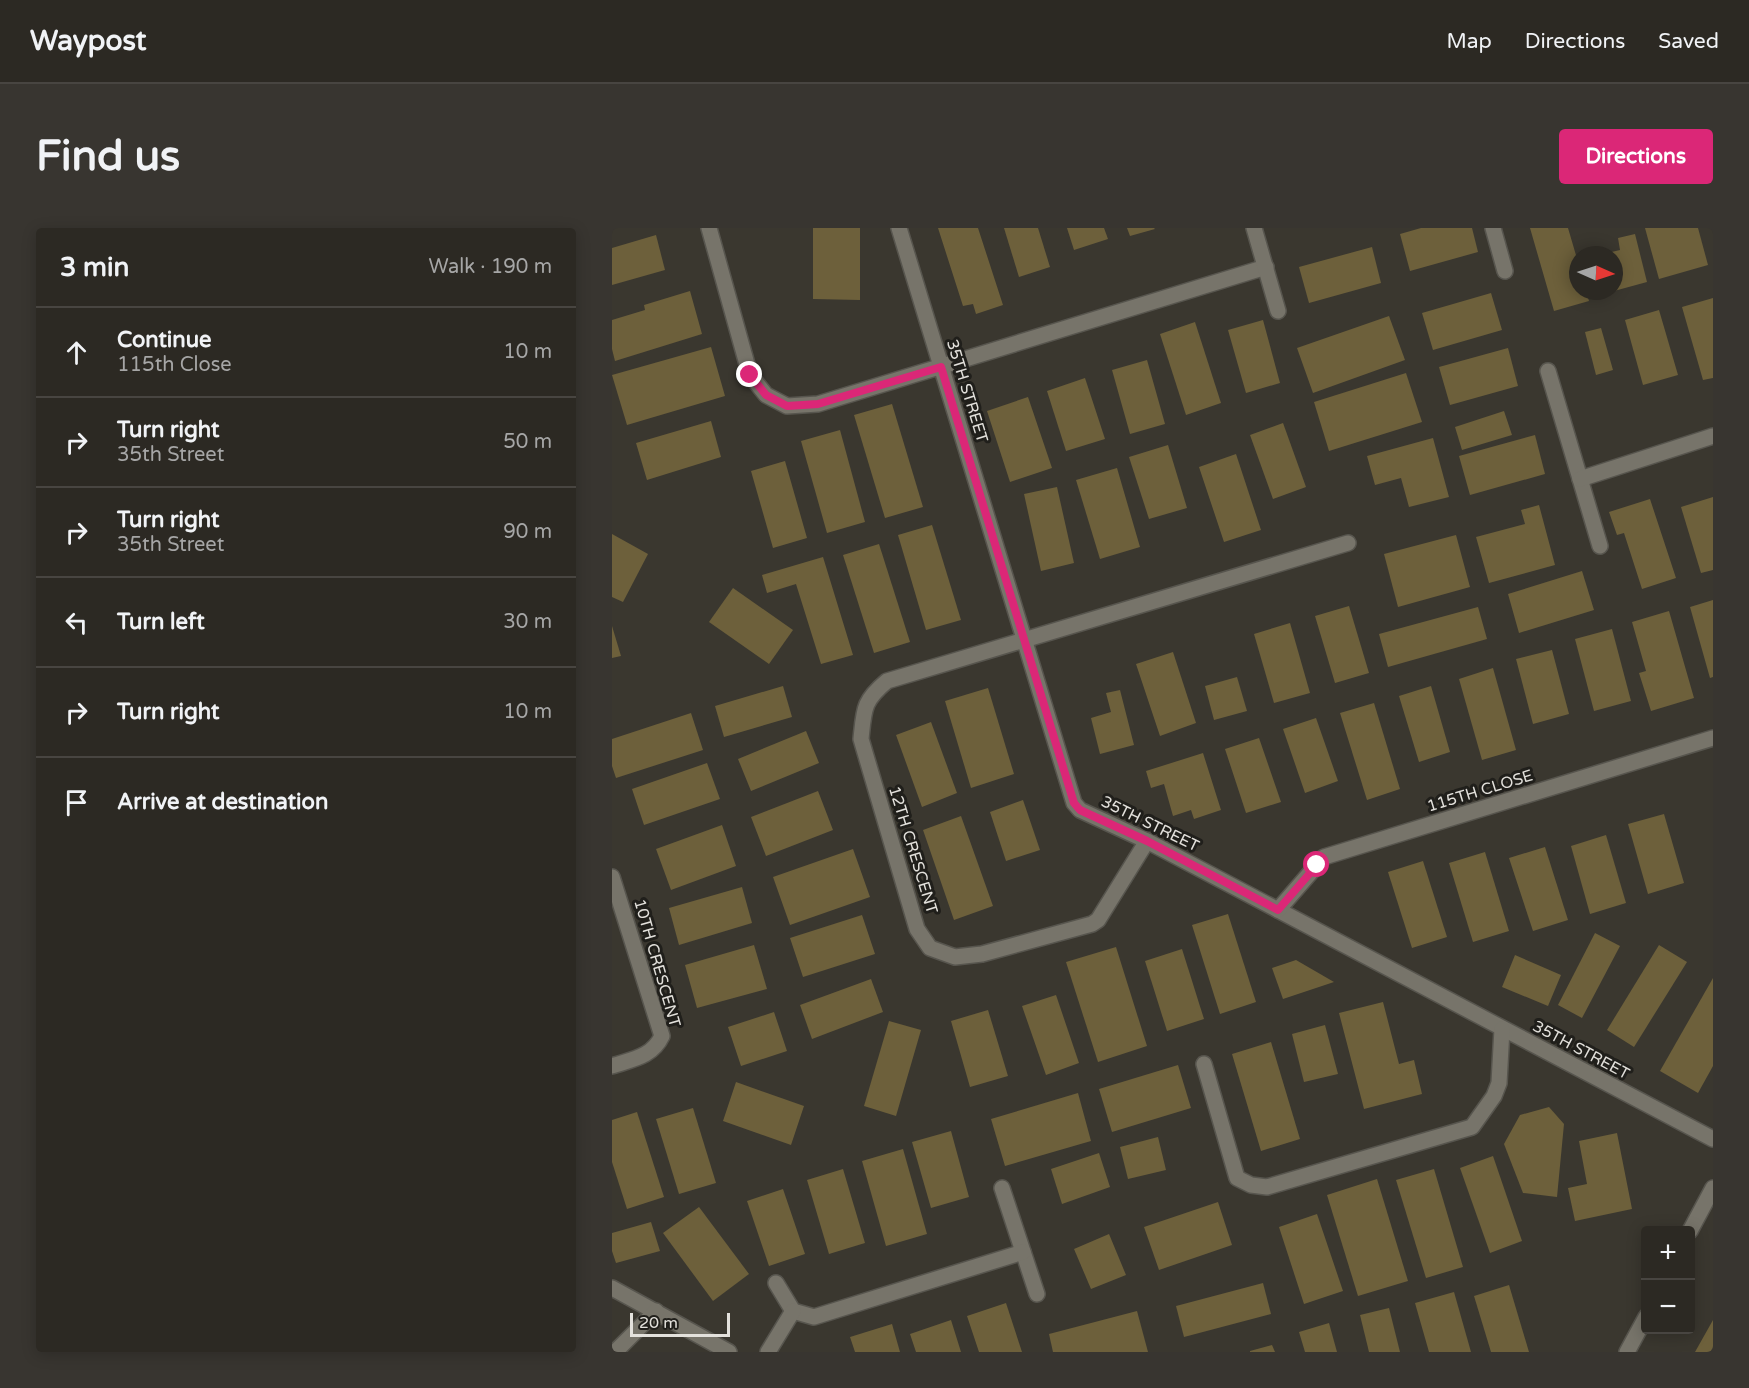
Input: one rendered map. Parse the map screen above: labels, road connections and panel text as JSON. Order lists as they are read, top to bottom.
{
  "streets": {
    "street": [
      "35TH STREET",
      "115TH CLOSE",
      "12TH CRESCENT",
      "10TH CRESCENT"
    ]
  },
  "crossings": [
    ["35TH STREET", "115TH CLOSE"],
    ["35TH STREET", "12TH CRESCENT"]
  ],
  "scale_bar": "20 m",
  "north": "right",
  "page": {
    "header": "Waypost",
    "nav": ["Map", "Directions", "Saved"],
    "buttons": "Directions",
    "title": "Find us",
    "heading": ["3 min", "Walk · 190 m"],
    "list": [
      ["Continue", "115th Close", "10 m"],
      ["Turn right", "35th Street", "50 m"],
      ["Turn right", "35th Street", "90 m"],
      ["Turn left", "30 m"],
      ["Turn right", "10 m"],
      "Arrive at destination"
    ],
    "map_buttons": ["+", "−"],
    "scale": "20 m"
  }
}
